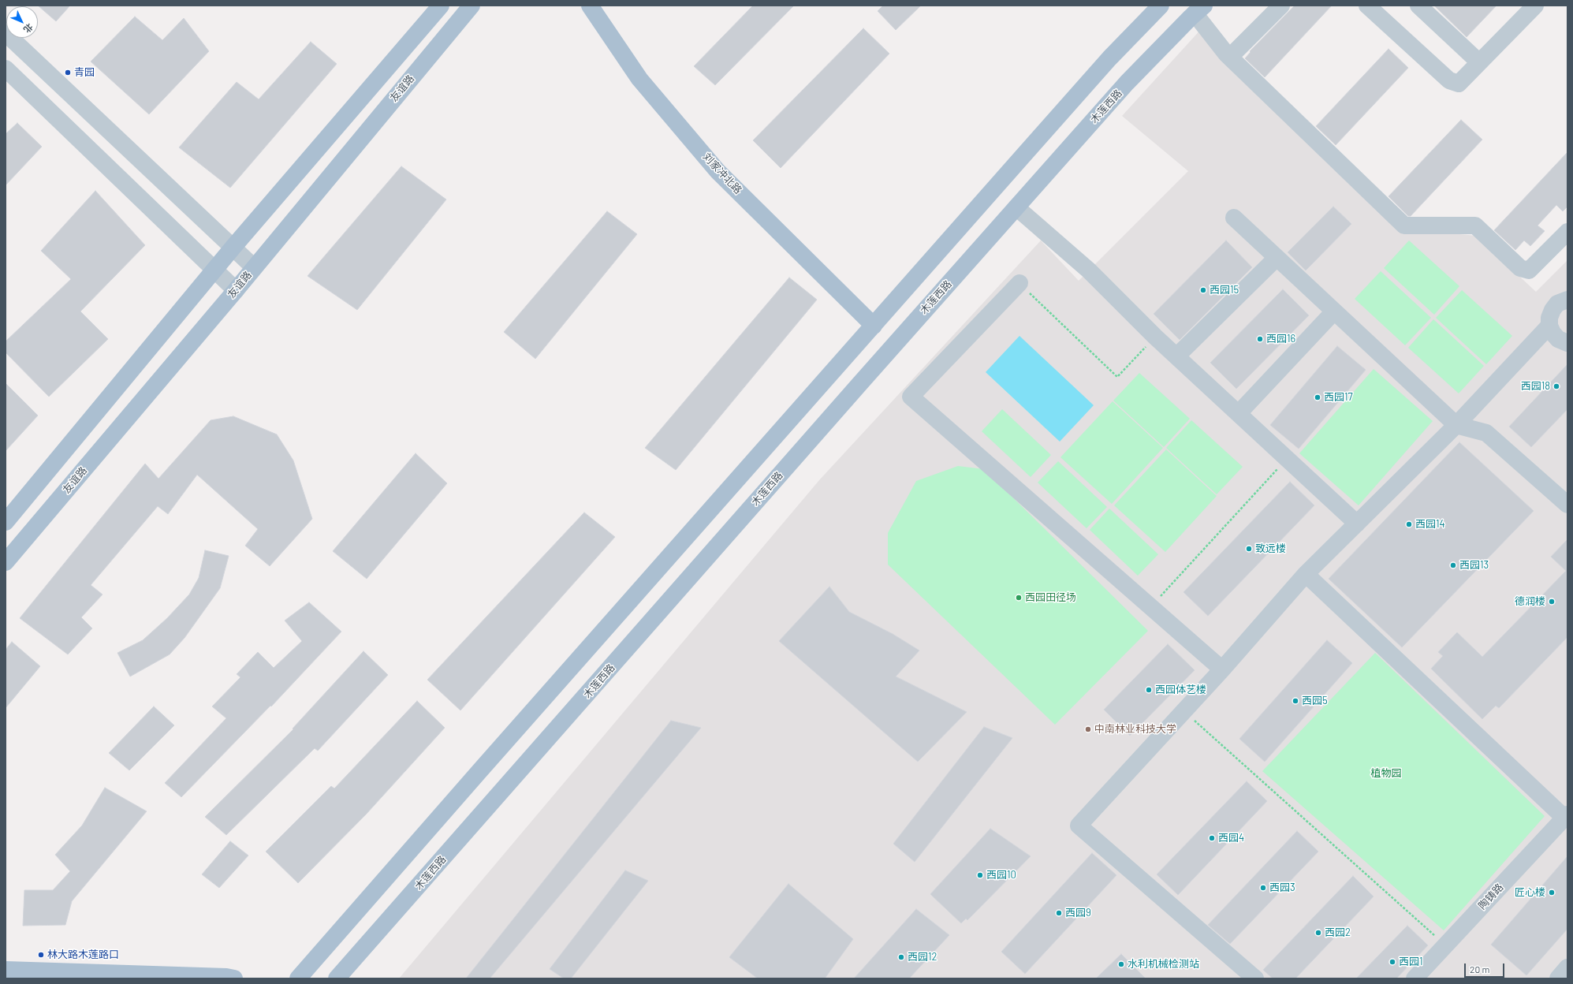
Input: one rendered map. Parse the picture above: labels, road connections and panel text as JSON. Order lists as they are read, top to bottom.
{
  "streets": {
    "main road": ["友谊路", "木莲西路", "刘家冲北路"],
    "street": ["陶铸路"]
  },
  "parks": ["植物园"],
  "places": [
    "青园",
    "西园15",
    "西园16",
    "西园18",
    "西园17",
    "西园14",
    "致远楼",
    "西园13",
    "西园田径场",
    "德润楼",
    "西园体艺楼",
    "西园5",
    "中南林业科技大学",
    "西园4",
    "西园10",
    "西园3",
    "匠心楼",
    "西园9",
    "西园2",
    "林大路木莲路口",
    "西园12",
    "西园1",
    "水利机械检测站"
  ],
  "scale_bar": "20 m",
  "north": "bottom right"
}
